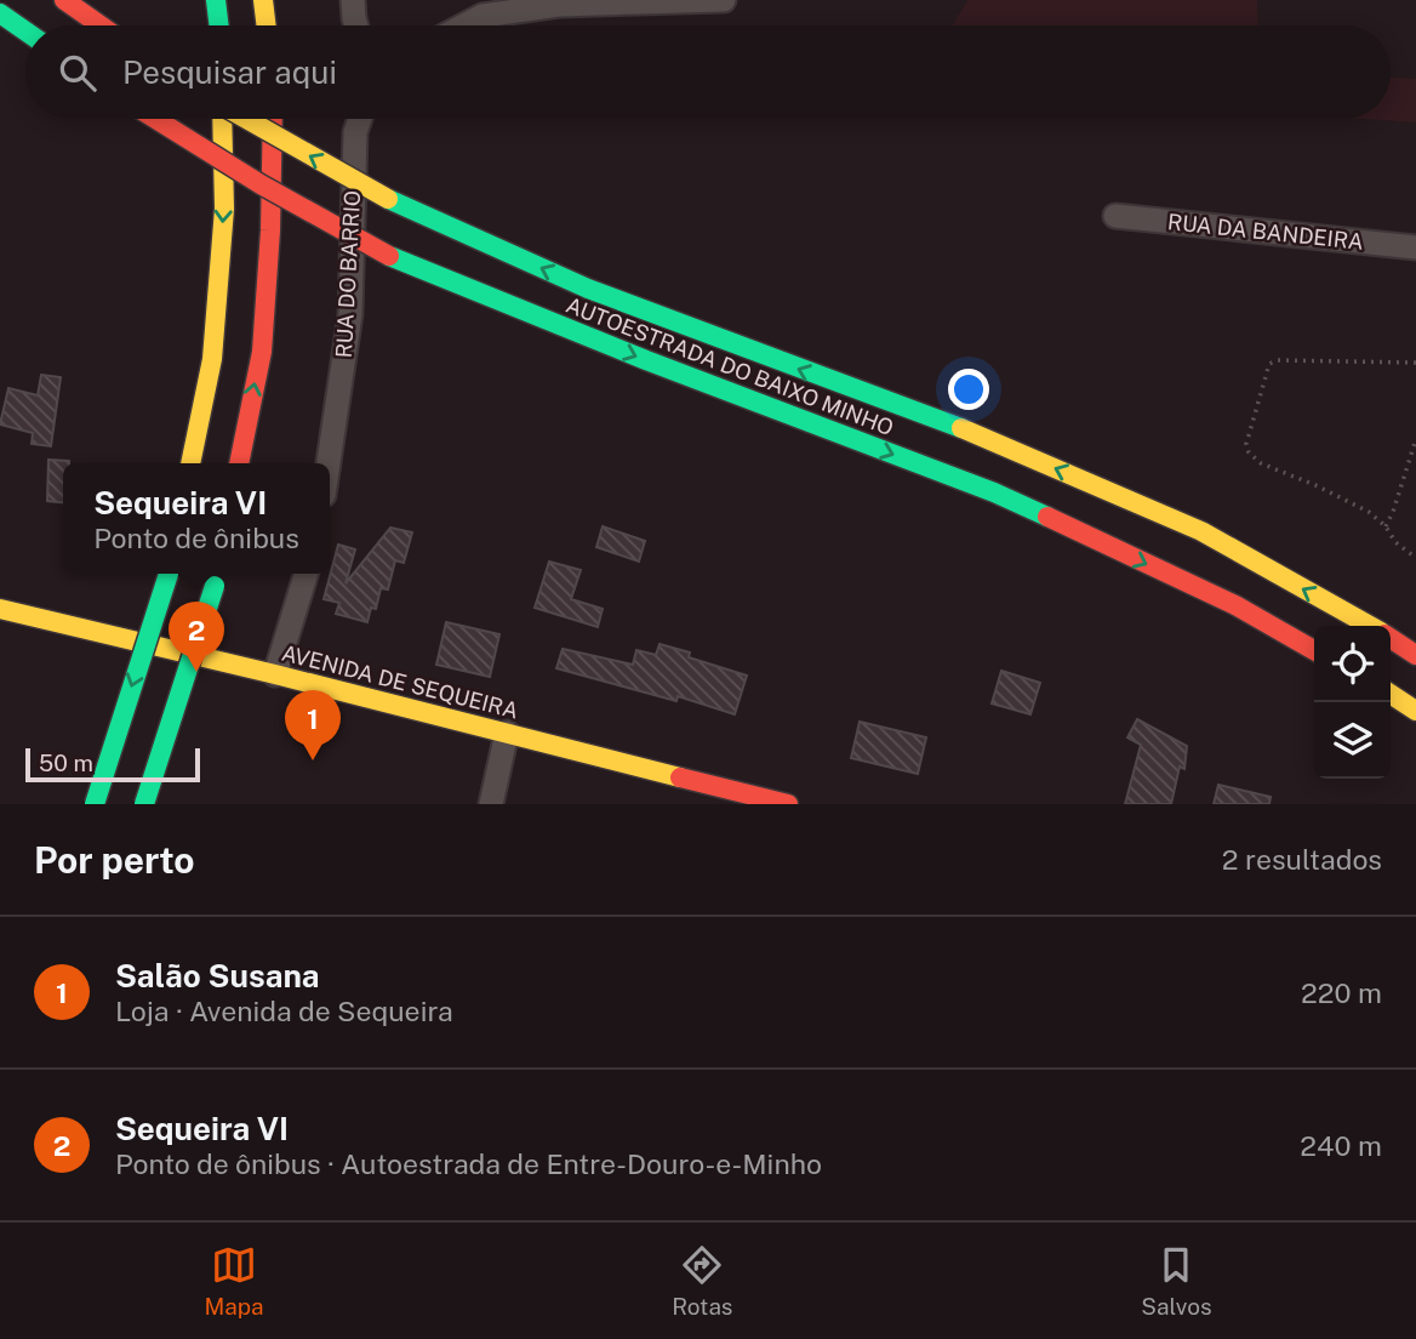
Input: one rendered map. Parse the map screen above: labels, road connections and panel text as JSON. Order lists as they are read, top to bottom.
{
  "streets": {
    "main road": ["AUTOESTRADA DO BAIXO MINHO", "AVENIDA DE SEQUEIRA"],
    "street": ["RUA DA BANDEIRA", "RUA DO BARRIO"]
  },
  "scale_bar": "50 m",
  "page": {
    "search": "Pesquisar aqui",
    "popup": ["Sequeira VI", "Ponto de ônibus"],
    "pins": ["2", "1"],
    "scale": "50 m",
    "heading": ["Por perto", "2 resultados"],
    "list": [
      {
        "mark": "1",
        "name": "Salão Susana",
        "note": "Loja · Avenida de Sequeira",
        "value": "220 m"
      },
      {
        "mark": "2",
        "name": "Sequeira VI",
        "note": "Ponto de ônibus · Autoestrada de Entre-Douro-e-Minho",
        "value": "240 m"
      }
    ],
    "nav": ["Mapa", "Rotas", "Salvos"]
  }
}
